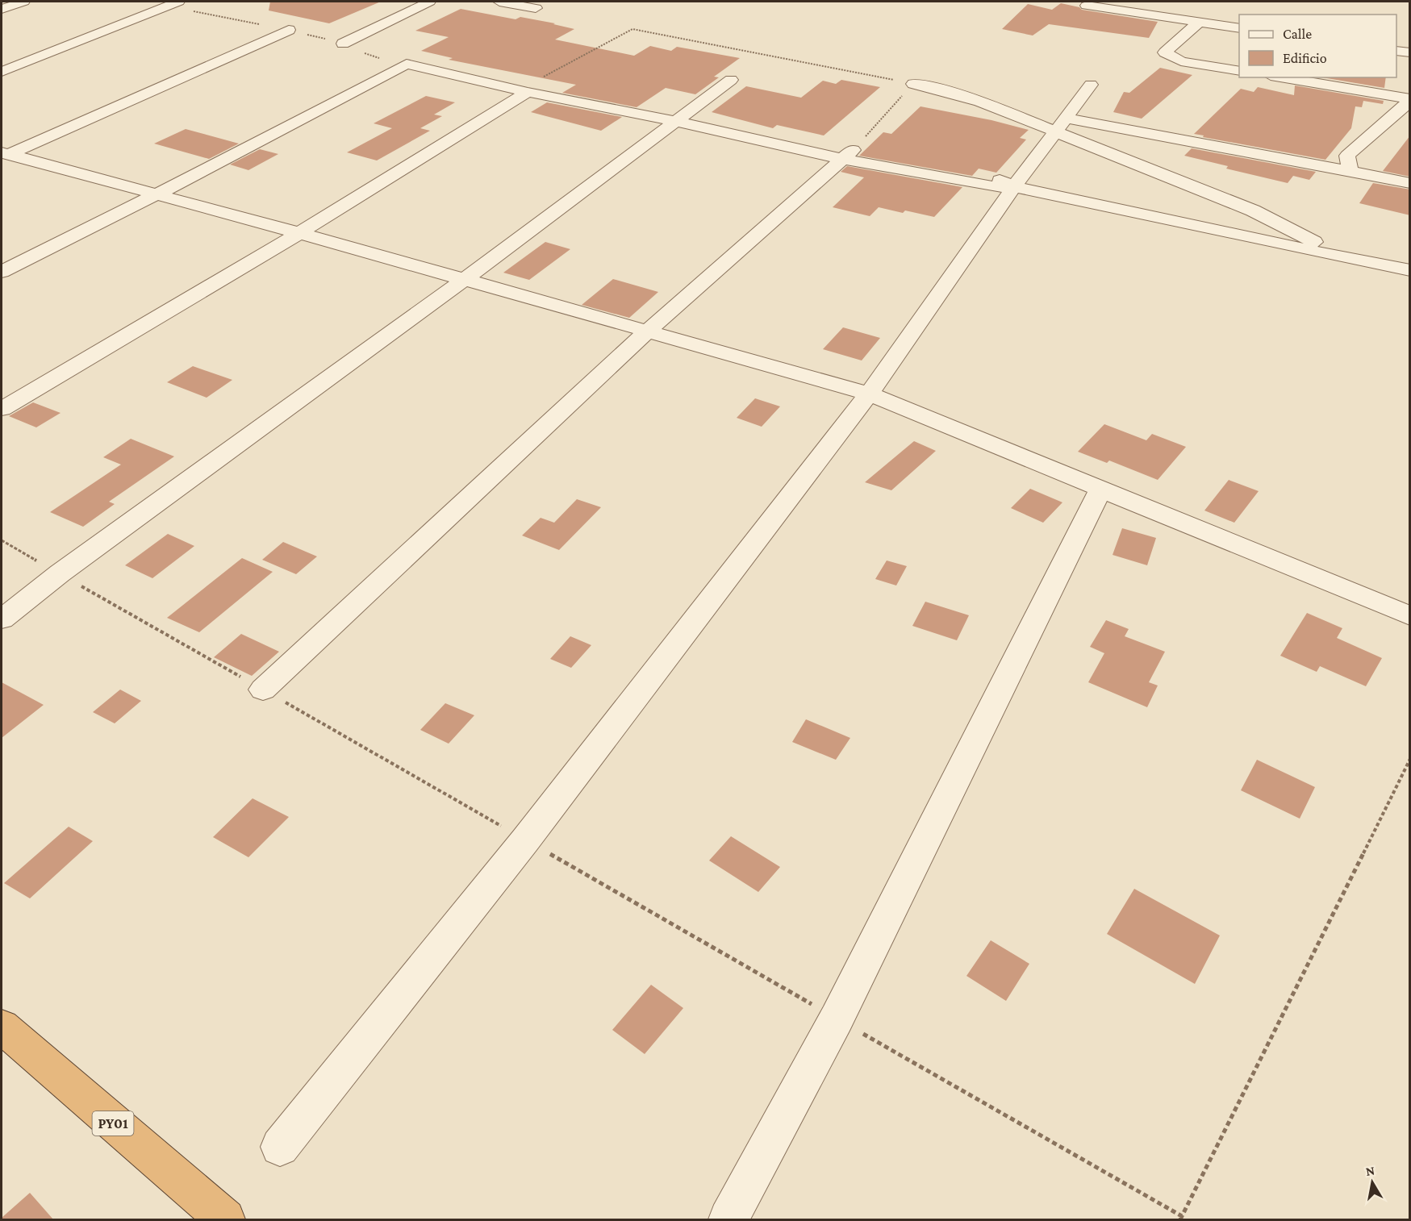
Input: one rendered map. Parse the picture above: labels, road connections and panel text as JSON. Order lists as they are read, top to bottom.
{
  "streets": {
    "highway": ["PY01"]
  },
  "legend": ["Calle", "Edificio"],
  "north": "top"
}
